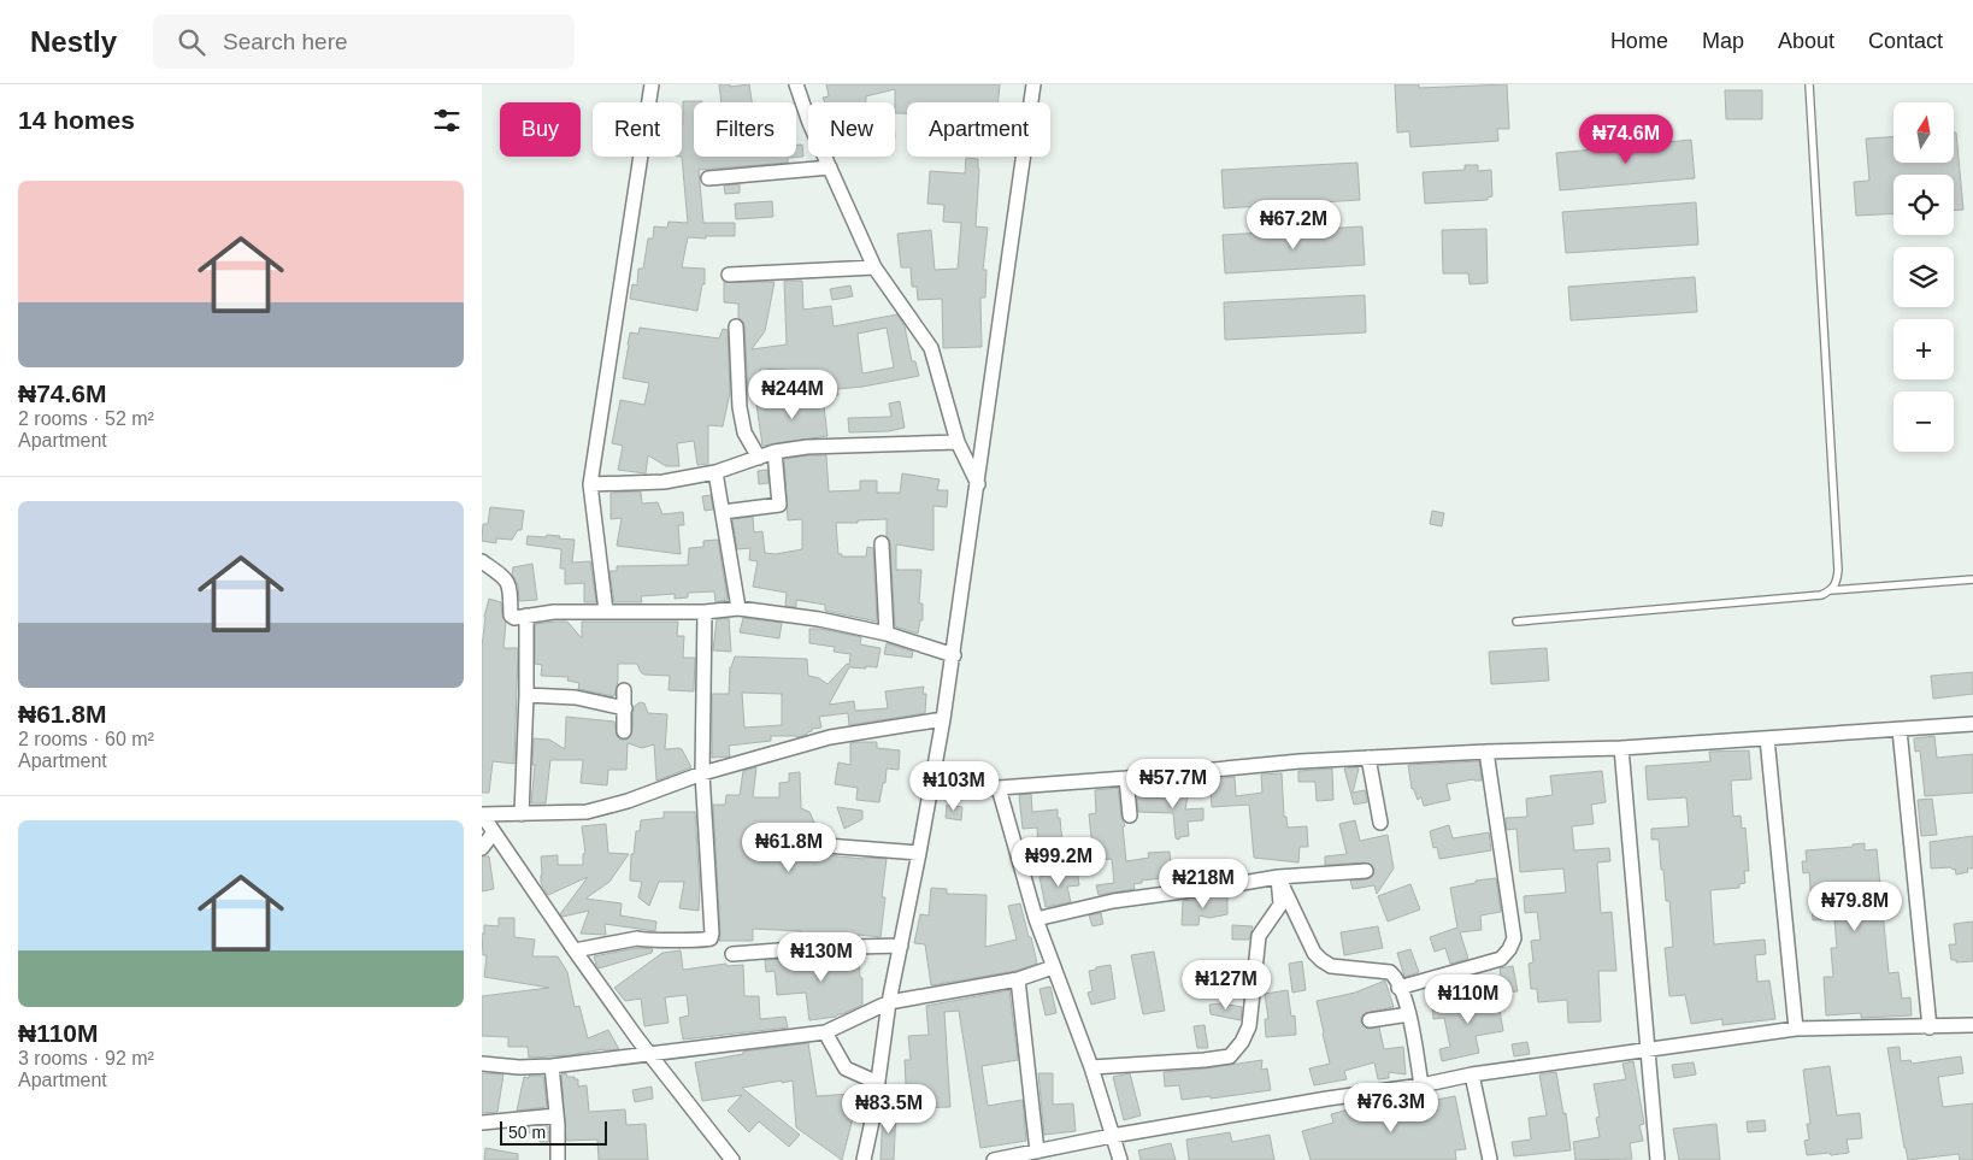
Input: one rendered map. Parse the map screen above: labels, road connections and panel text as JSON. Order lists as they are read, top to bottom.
{
  "scale_bar": "50 m",
  "north": "top",
  "page": {
    "header": "Nestly",
    "search": "Search here",
    "nav": [
      "Home",
      "Map",
      "About",
      "Contact"
    ],
    "heading": "14 homes",
    "map_buttons": ["+", "−"],
    "chip": [
      "Buy",
      "Rent",
      "Filters",
      "New",
      "Apartment"
    ],
    "price": [
      "₦74.6M",
      "₦67.2M",
      "₦244M",
      "₦57.7M",
      "₦103M",
      "₦61.8M",
      "₦99.2M",
      "₦218M",
      "₦79.8M",
      "₦130M",
      "₦127M",
      "₦110M",
      "₦76.3M",
      "₦83.5M"
    ],
    "list": [
      {
        "name": "₦74.6M",
        "note": "2 rooms · 52 m² · Apartment"
      },
      {
        "name": "₦61.8M",
        "note": "2 rooms · 60 m² · Apartment"
      },
      {
        "name": "₦110M",
        "note": "3 rooms · 92 m² · Apartment"
      }
    ],
    "scale": "50 m"
  }
}
